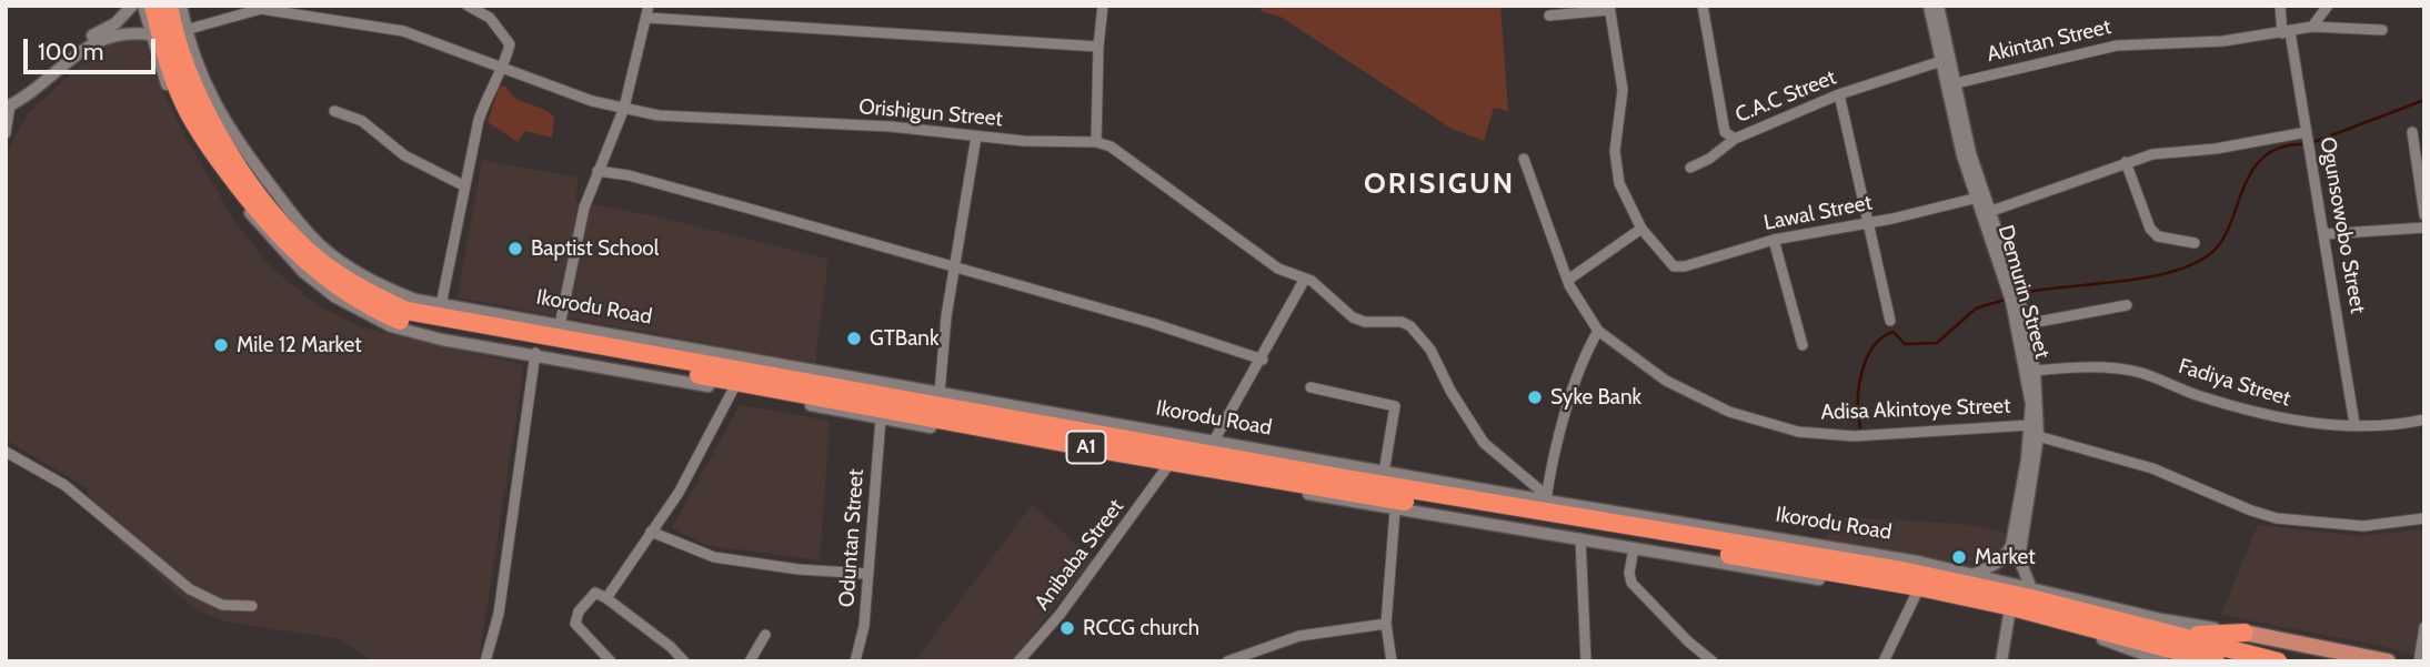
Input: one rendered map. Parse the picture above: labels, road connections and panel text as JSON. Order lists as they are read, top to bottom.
{
  "streets": {
    "highway": ["Ikorodu Road", "A1"],
    "street": [
      "Akintan Street",
      "C.A.C Street",
      "Orishigun Street",
      "Lawal Street",
      "Ogunsowobo Street",
      "Demurin Street",
      "Fadiya Street",
      "Adisa Akintoye Street",
      "Oduntan Street",
      "Anibaba Street"
    ]
  },
  "crossings": [
    ["Akintan Street", "Ogunsowobo Street"],
    ["Akintan Street", "Demurin Street"],
    ["C.A.C Street", "Demurin Street"],
    ["Orishigun Street", "Ikorodu Road"],
    ["Lawal Street", "Demurin Street"],
    ["Ogunsowobo Street", "Fadiya Street"],
    ["Demurin Street", "Ikorodu Road"],
    ["Demurin Street", "Fadiya Street"],
    ["Demurin Street", "Adisa Akintoye Street"],
    ["Ikorodu Road", "Oduntan Street"],
    ["Ikorodu Road", "Anibaba Street"]
  ],
  "districts": ["ORISIGUN"],
  "places": [
    "Baptist School",
    "GTBank",
    "Mile 12 Market",
    "Syke Bank",
    "Market",
    "RCCG church"
  ],
  "scale_bar": "100 m"
}
